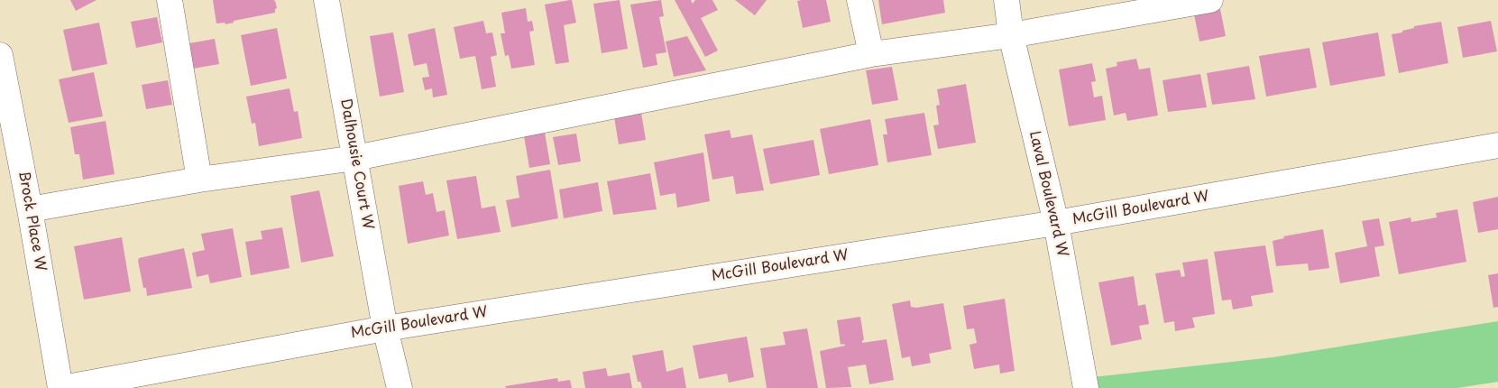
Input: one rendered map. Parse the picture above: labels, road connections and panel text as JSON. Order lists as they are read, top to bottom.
{
  "streets": {
    "street": [
      "Dalhousie Court W",
      "Laval Boulevard W",
      "McGill Boulevard W",
      "Brock Place W"
    ]
  },
  "crossings": [
    ["Dalhousie Court W", "McGill Boulevard W"],
    ["Laval Boulevard W", "McGill Boulevard W"],
    ["McGill Boulevard W", "Brock Place W"]
  ]
}
